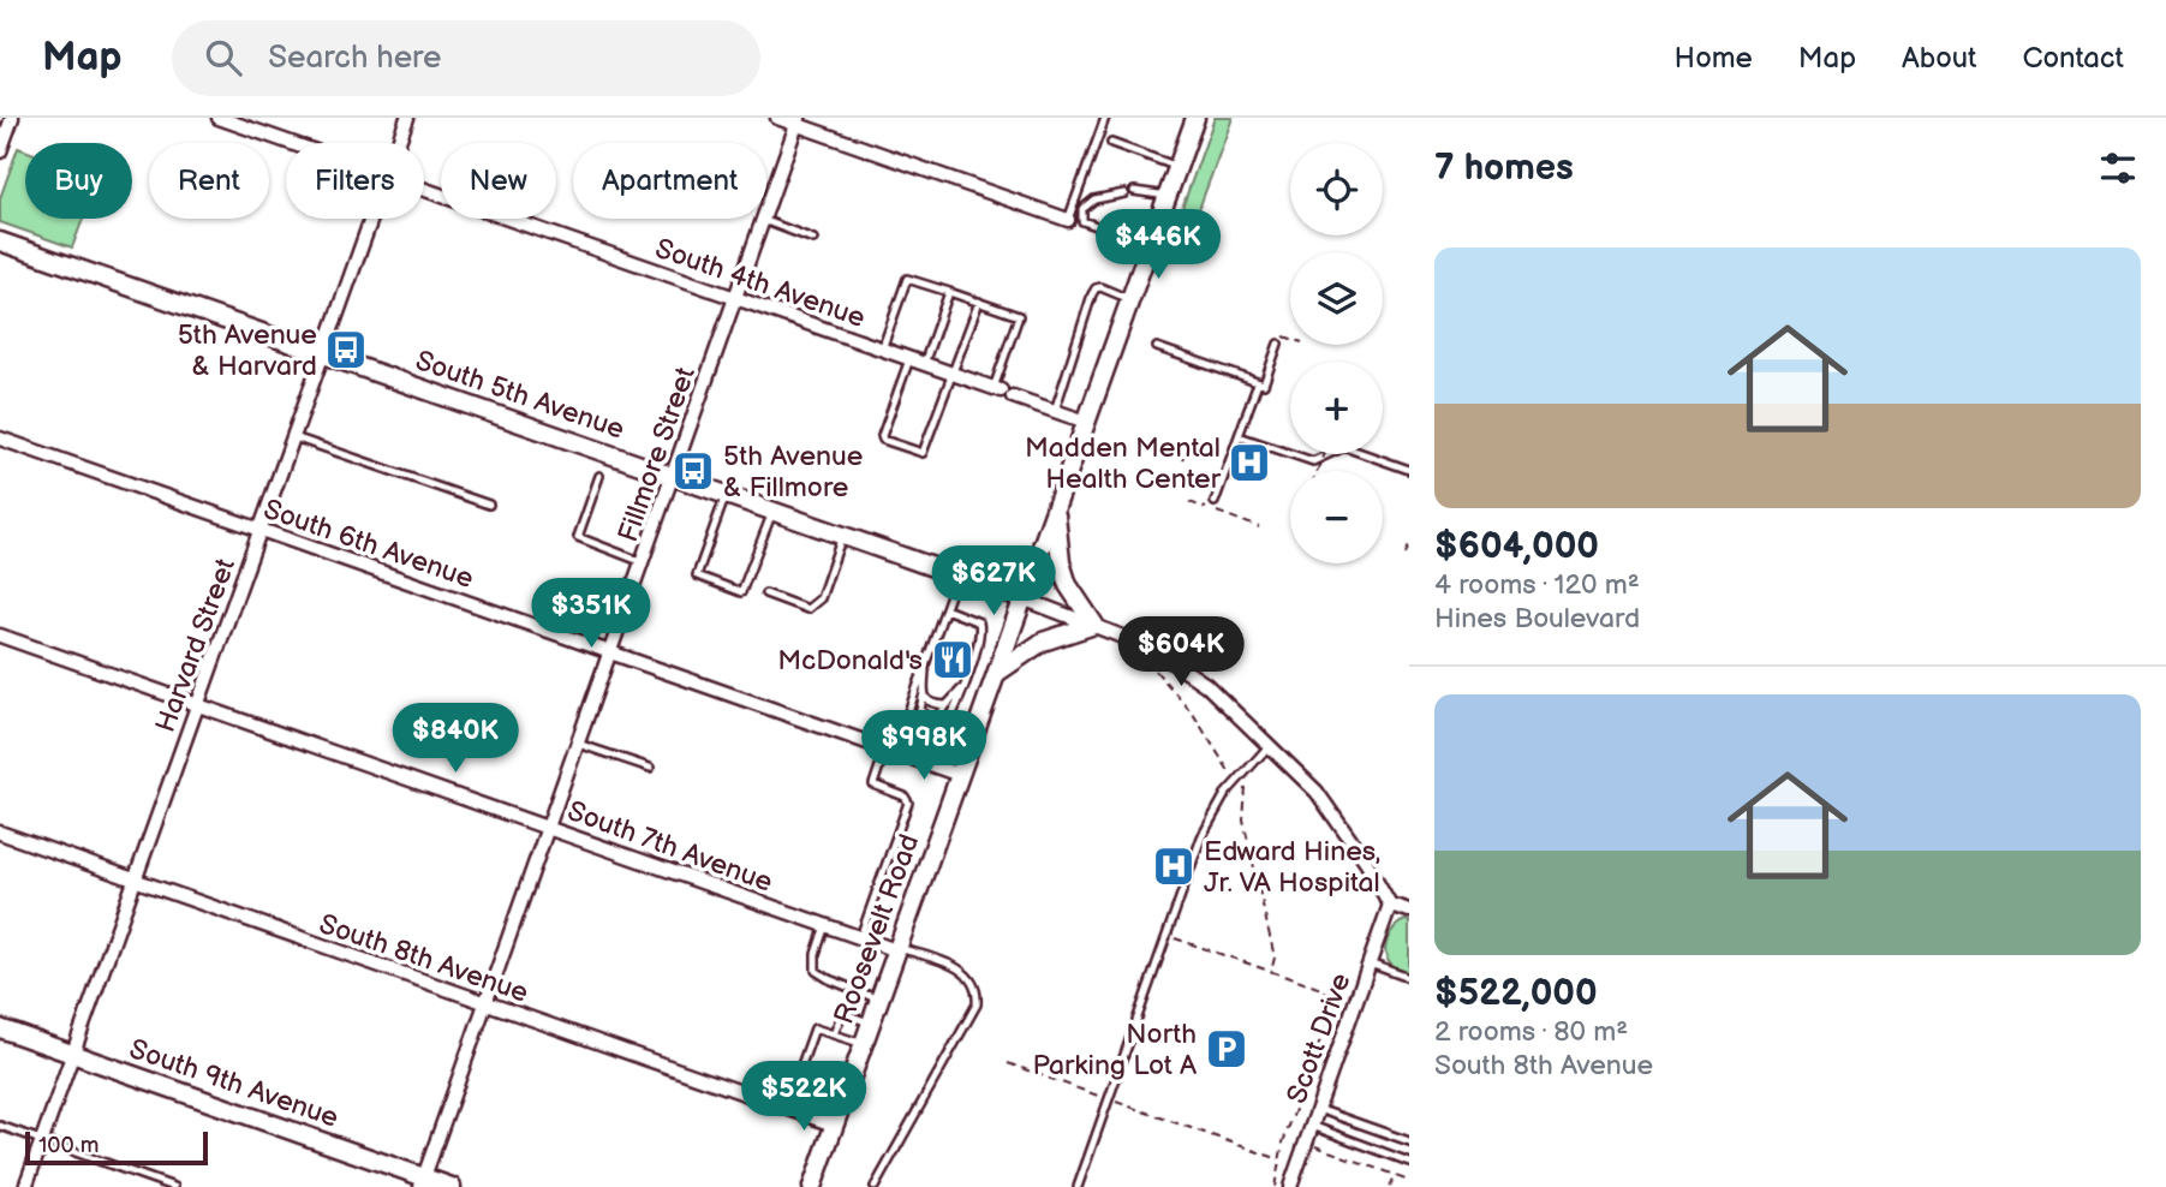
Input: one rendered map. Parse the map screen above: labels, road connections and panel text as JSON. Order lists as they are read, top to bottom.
{
  "streets": {
    "street": [
      "South 4th Avenue",
      "South 5th Avenue",
      "Fillmore Street",
      "South 6th Avenue",
      "Harvard Street",
      "South 7th Avenue",
      "Roosevelt Road",
      "South 8th Avenue",
      "Scott Drive",
      "South 9th Avenue"
    ]
  },
  "crossings": [
    ["South 4th Avenue", "Fillmore Street"],
    ["South 4th Avenue", "Roosevelt Road"],
    ["South 5th Avenue", "Fillmore Street"],
    ["South 5th Avenue", "Harvard Street"],
    ["South 5th Avenue", "Roosevelt Road"],
    ["Fillmore Street", "South 6th Avenue"],
    ["Fillmore Street", "South 7th Avenue"],
    ["Fillmore Street", "South 8th Avenue"],
    ["Fillmore Street", "South 9th Avenue"],
    ["South 6th Avenue", "Harvard Street"],
    ["South 6th Avenue", "Roosevelt Road"],
    ["Harvard Street", "South 7th Avenue"],
    ["Harvard Street", "South 8th Avenue"],
    ["Harvard Street", "South 9th Avenue"],
    ["South 7th Avenue", "Roosevelt Road"],
    ["Roosevelt Road", "South 8th Avenue"]
  ],
  "places": {
    "bus stop": ["5th Avenue & Harvard", "5th Avenue & Fillmore"],
    "hospital": ["Madden Mental Health Center", "Edward Hines, Jr. VA Hospital"],
    "restaurant": ["McDonald's"],
    "parking": ["North Parking Lot A"]
  },
  "scale_bar": "100 m",
  "page": {
    "header": "Map",
    "search": "Search here",
    "nav": [
      "Home",
      "Map",
      "About",
      "Contact"
    ],
    "heading": "7 homes",
    "map_buttons": ["+", "−"],
    "chip": [
      "Buy",
      "Rent",
      "Filters",
      "New",
      "Apartment"
    ],
    "price": [
      "$446K",
      "$627K",
      "$351K",
      "$604K",
      "$840K",
      "$998K",
      "$522K"
    ],
    "list": [
      {
        "name": "$604,000",
        "note": "4 rooms · 120 m² · Hines Boulevard"
      },
      {
        "name": "$522,000",
        "note": "2 rooms · 80 m² · South 8th Avenue"
      }
    ],
    "scale": "100 m"
  }
}
